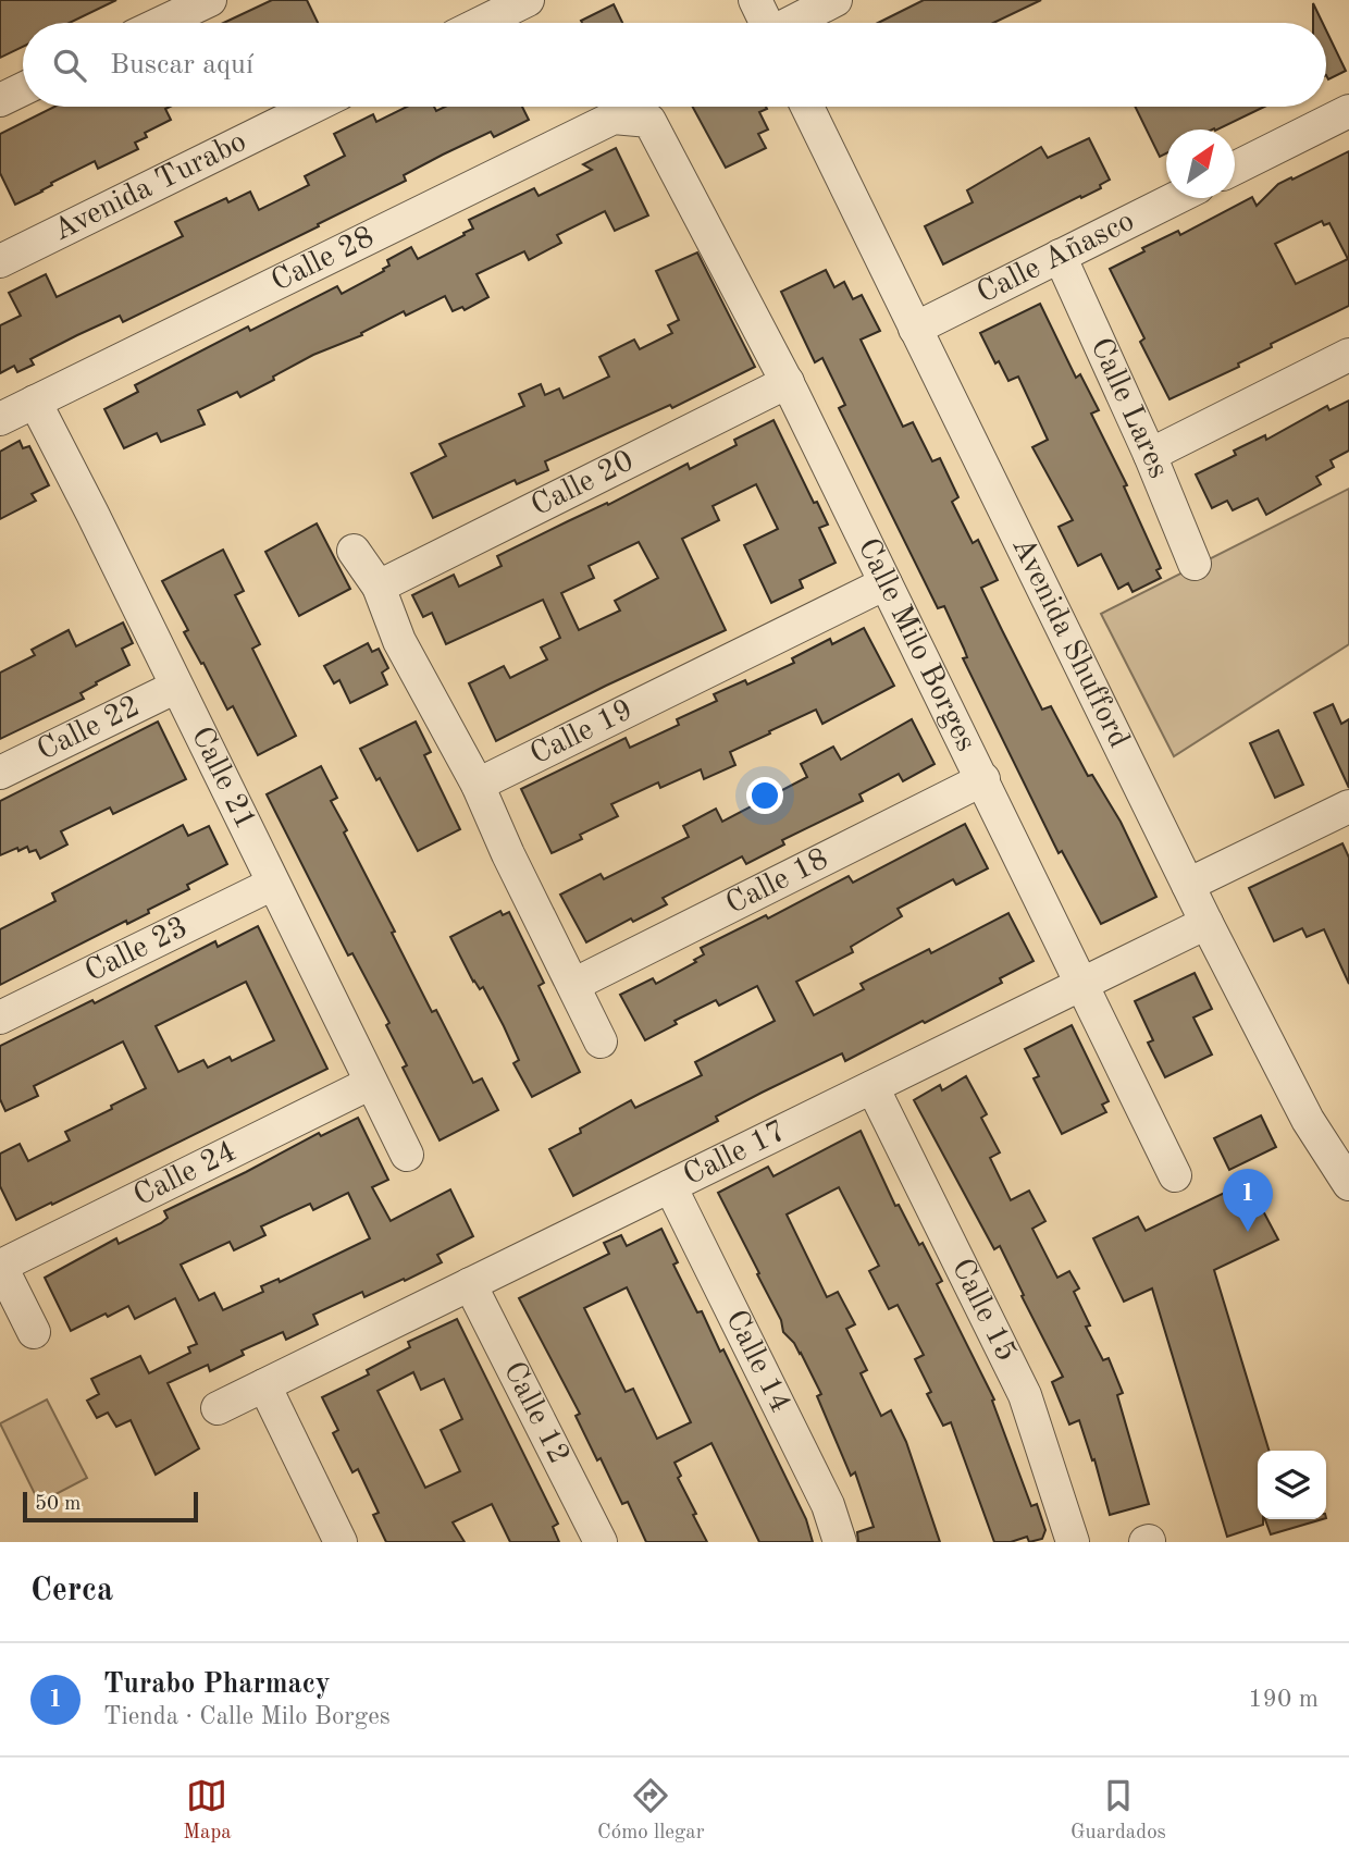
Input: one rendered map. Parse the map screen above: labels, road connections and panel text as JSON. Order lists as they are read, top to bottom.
{
  "streets": {
    "street": [
      "Avenida Turabo",
      "Calle Añasco",
      "Calle 28",
      "Calle Lares",
      "Calle 20",
      "Avenida Shufford",
      "Calle Milo Borges",
      "Calle 22",
      "Calle 19",
      "Calle 21",
      "Calle 18",
      "Calle 23",
      "Calle 17",
      "Calle 24",
      "Calle 15",
      "Calle 14",
      "Calle 12"
    ]
  },
  "crossings": [
    ["Calle Añasco", "Calle Lares"],
    ["Calle Añasco", "Avenida Shufford"],
    ["Calle 28", "Calle Milo Borges"],
    ["Calle 28", "Calle 21"],
    ["Calle 20", "Calle Milo Borges"],
    ["Avenida Shufford", "Calle 17"],
    ["Calle Milo Borges", "Calle 19"],
    ["Calle Milo Borges", "Calle 18"],
    ["Calle Milo Borges", "Calle 17"],
    ["Calle 22", "Calle 21"],
    ["Calle 21", "Calle 23"],
    ["Calle 21", "Calle 24"],
    ["Calle 17", "Calle 15"],
    ["Calle 17", "Calle 14"],
    ["Calle 17", "Calle 12"]
  ],
  "scale_bar": "50 m",
  "north": "top right",
  "page": {
    "search": "Buscar aquí",
    "pins": "1",
    "scale": "50 m",
    "heading": "Cerca",
    "list": [
      {
        "mark": "1",
        "name": "Turabo Pharmacy",
        "note": "Tienda · Calle Milo Borges",
        "value": "190 m"
      }
    ],
    "nav": ["Mapa", "Cómo llegar", "Guardados"]
  }
}
